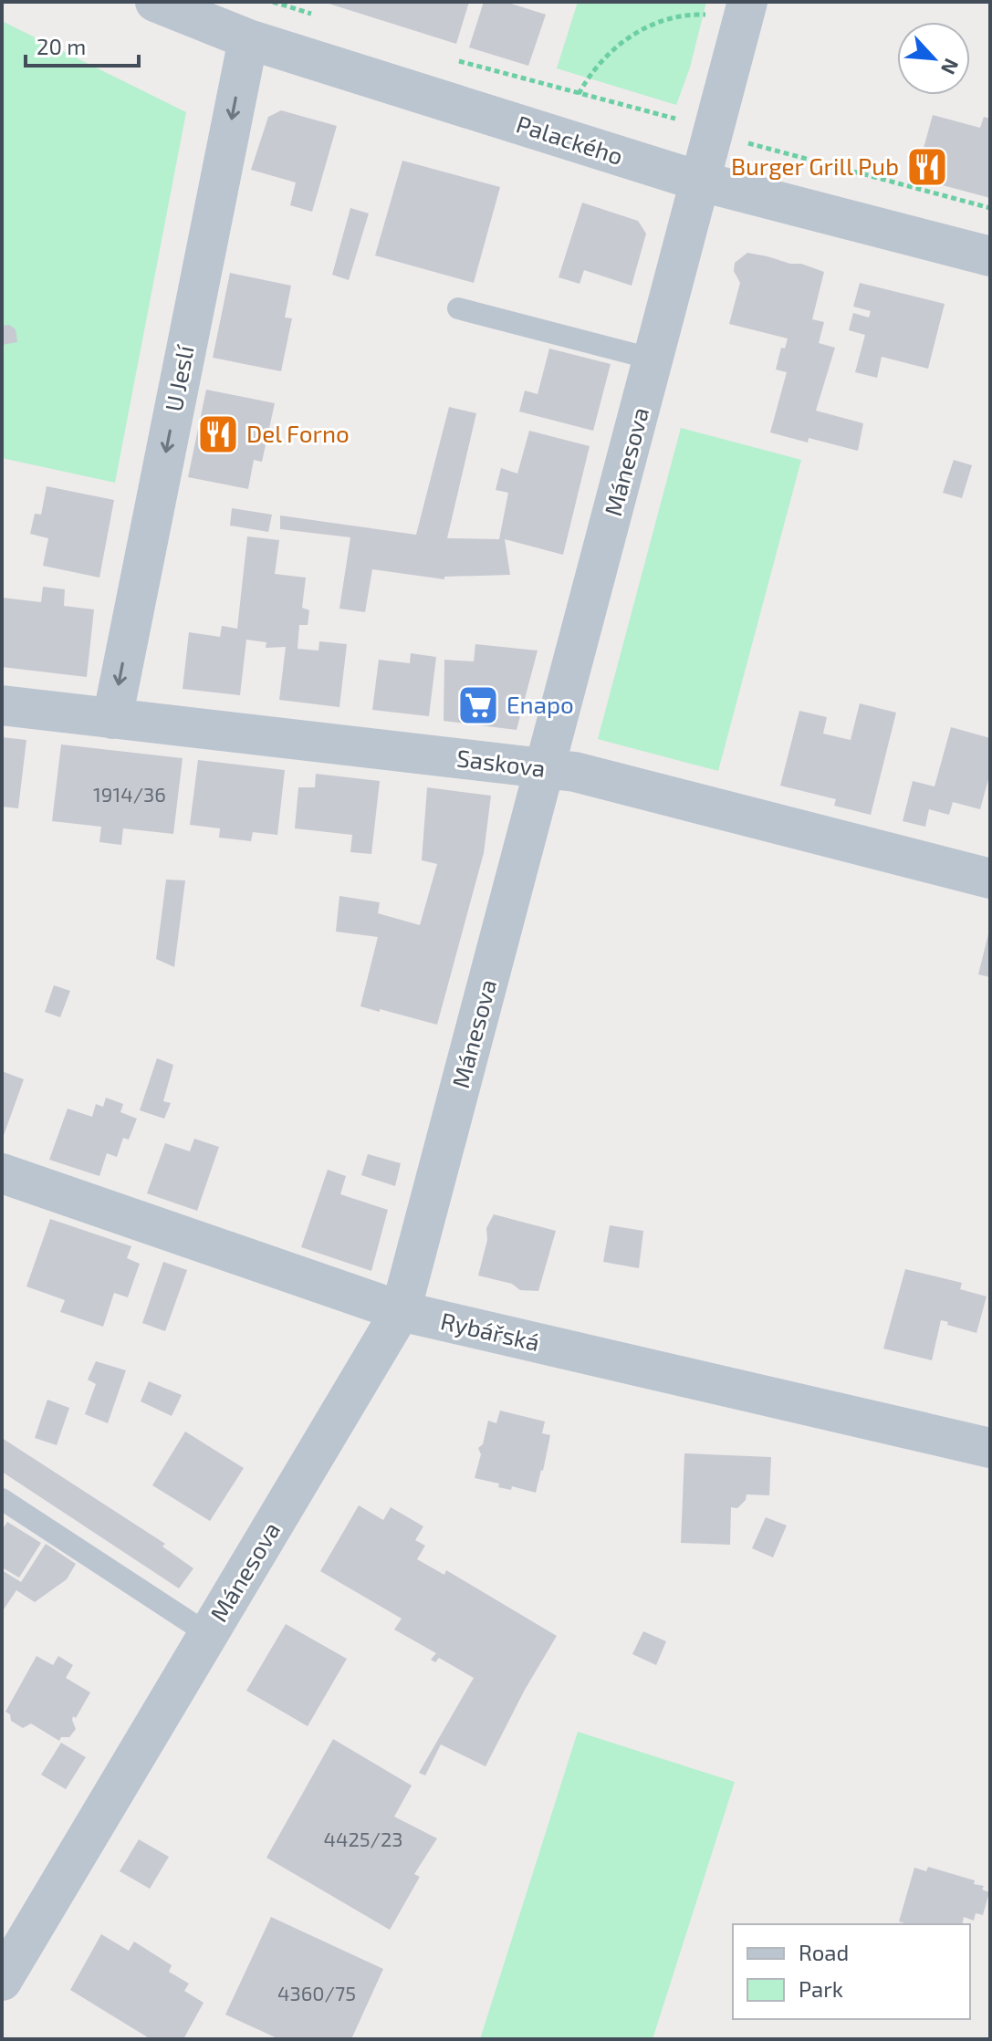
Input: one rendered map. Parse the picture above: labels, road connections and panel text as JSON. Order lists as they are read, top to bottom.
{
  "streets": {
    "street": [
      "Palackého",
      "U Jeslí",
      "Mánesova",
      "Saskova",
      "Rybářská"
    ]
  },
  "crossings": [
    ["Palackého", "U Jeslí"],
    ["Palackého", "Mánesova"],
    ["U Jeslí", "Saskova"],
    ["Mánesova", "Saskova"],
    ["Mánesova", "Rybářská"]
  ],
  "one_way": ["U Jeslí"],
  "places": {
    "restaurant": ["Burger Grill Pub", "Del Forno"],
    "supermarket": ["Enapo"]
  },
  "house_numbers": ["1914/36", "4425/23", "4360/75"],
  "legend": ["Road", "Park"],
  "scale_bar": "20 m",
  "north": "bottom right"
}
